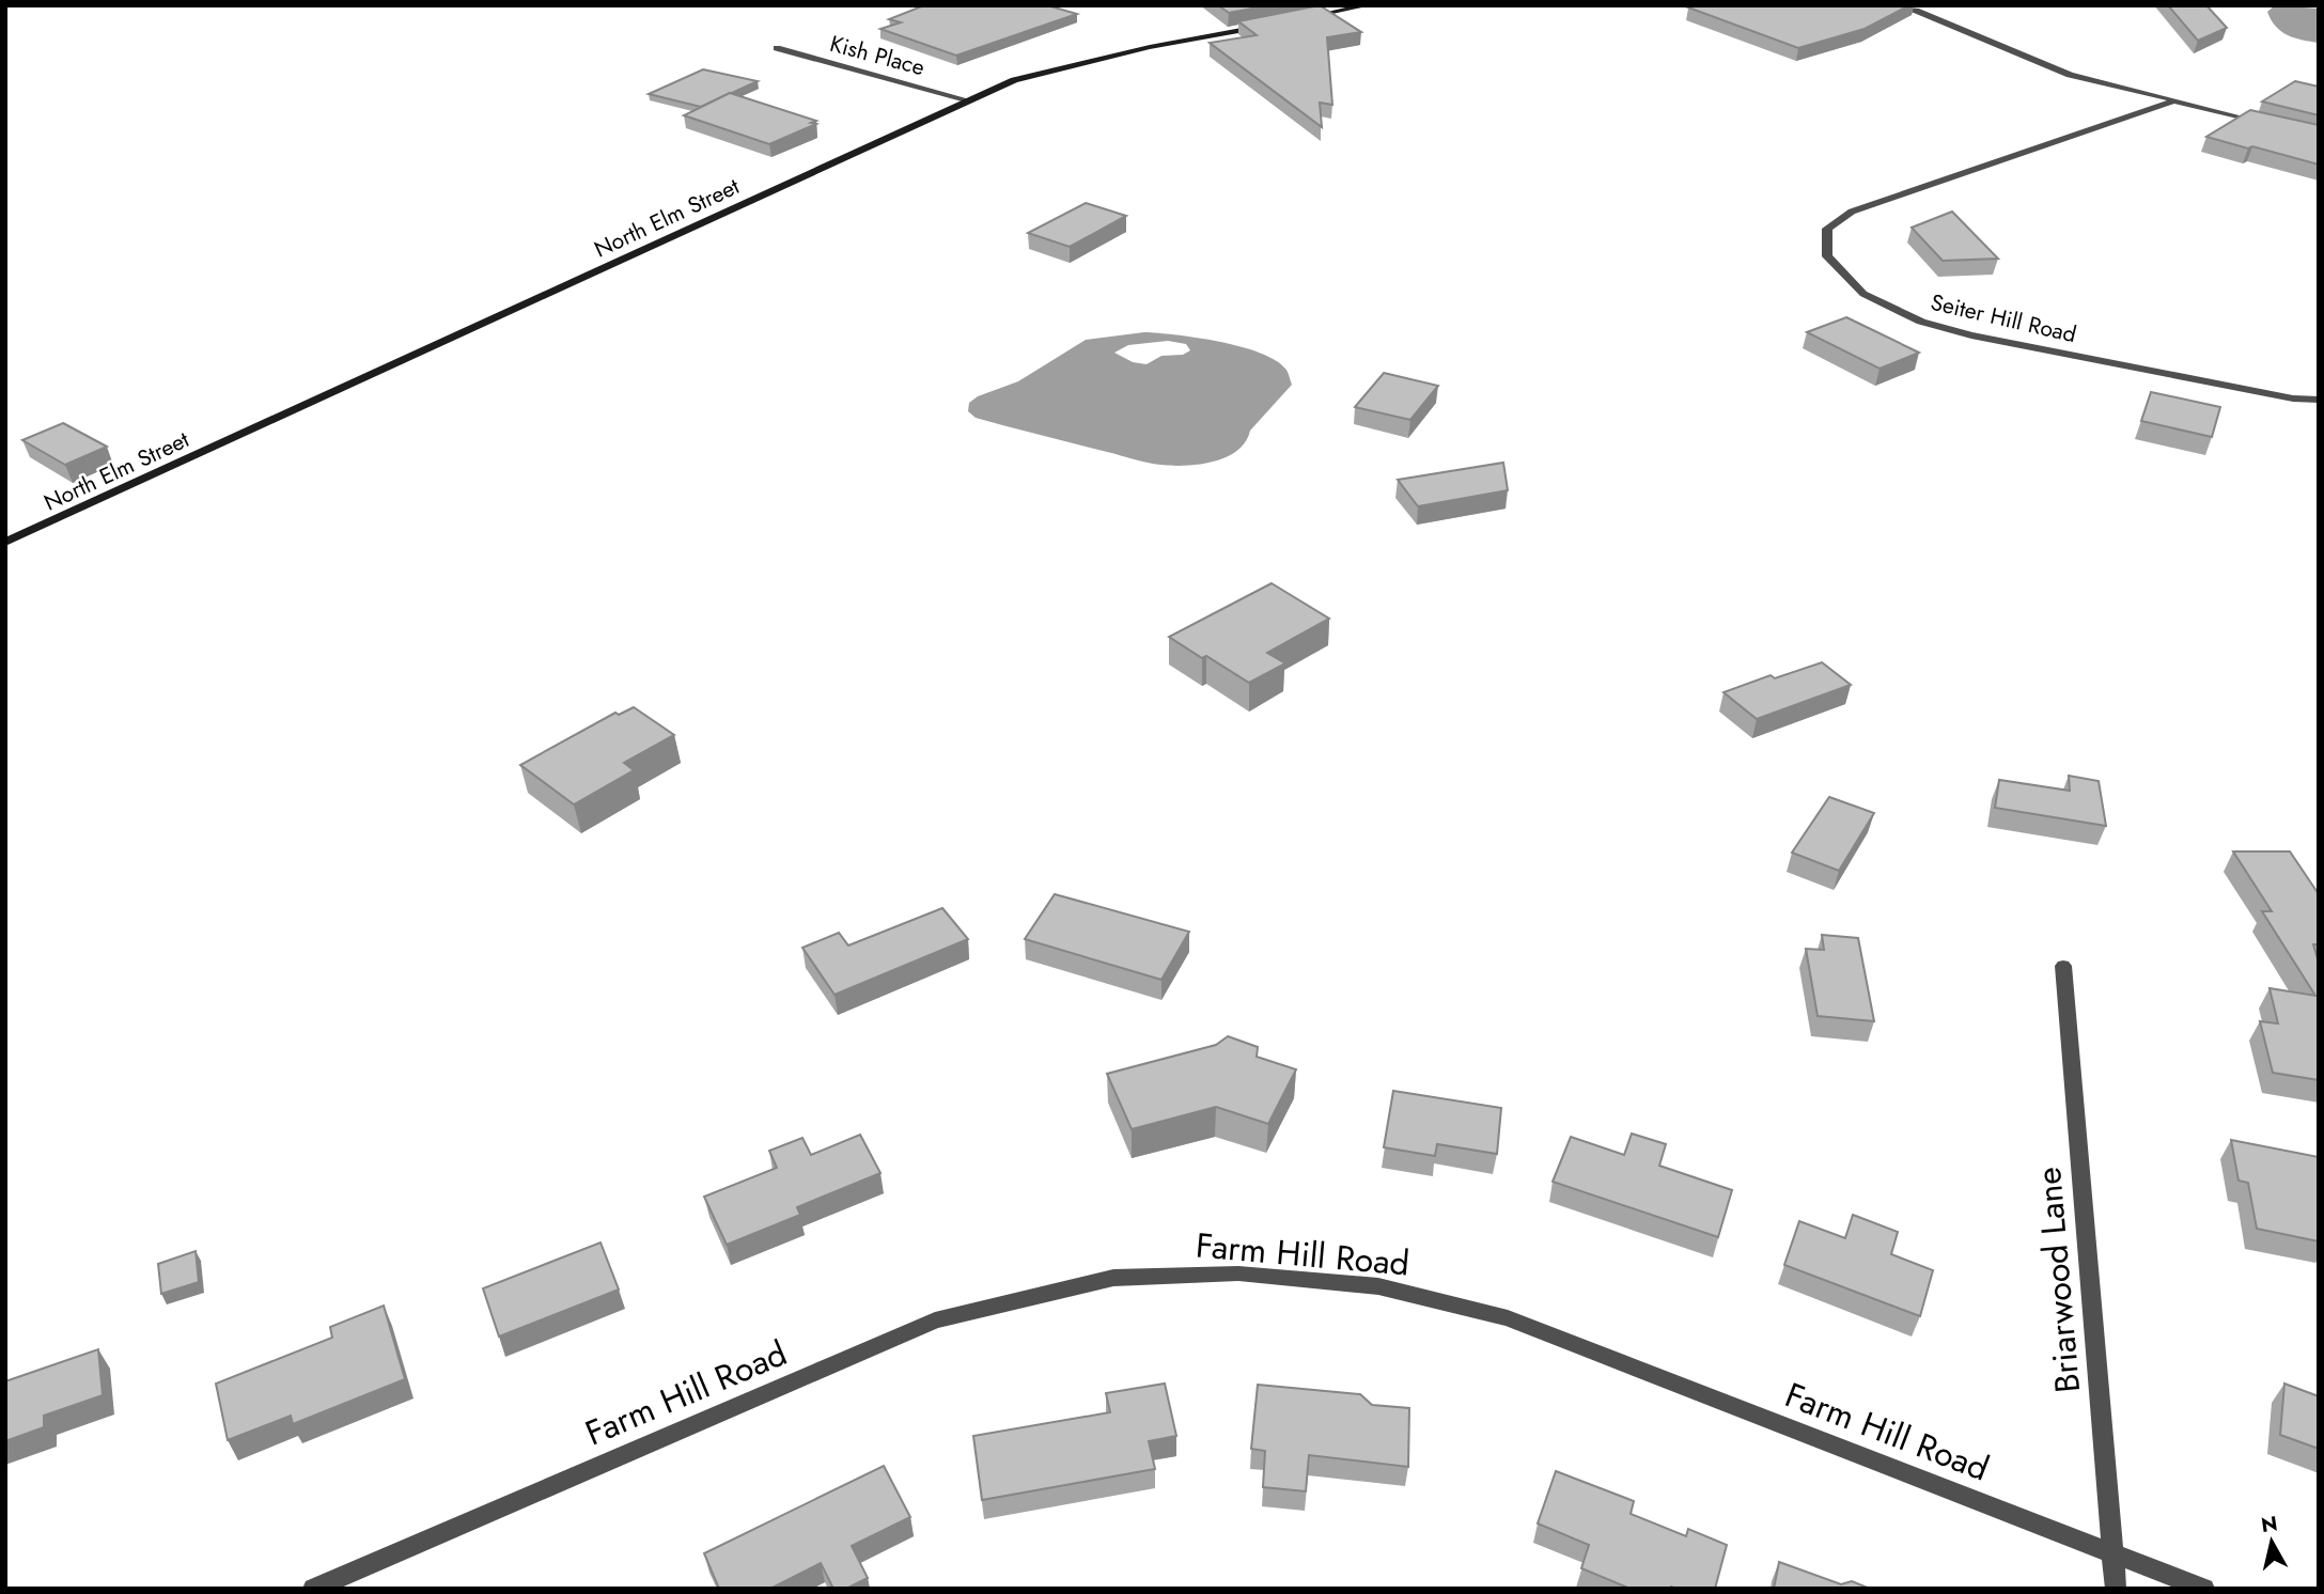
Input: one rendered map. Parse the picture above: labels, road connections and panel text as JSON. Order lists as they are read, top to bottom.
{
  "streets": {
    "main road": ["North Elm Street"],
    "street": [
      "Kish Place",
      "Seiter Hill Road",
      "Farm Hill Road",
      "Briarwood Lane"
    ]
  },
  "crossings": [
    ["Kish Place", "North Elm Street"],
    ["Farm Hill Road", "Briarwood Lane"]
  ],
  "north": "top"
}
